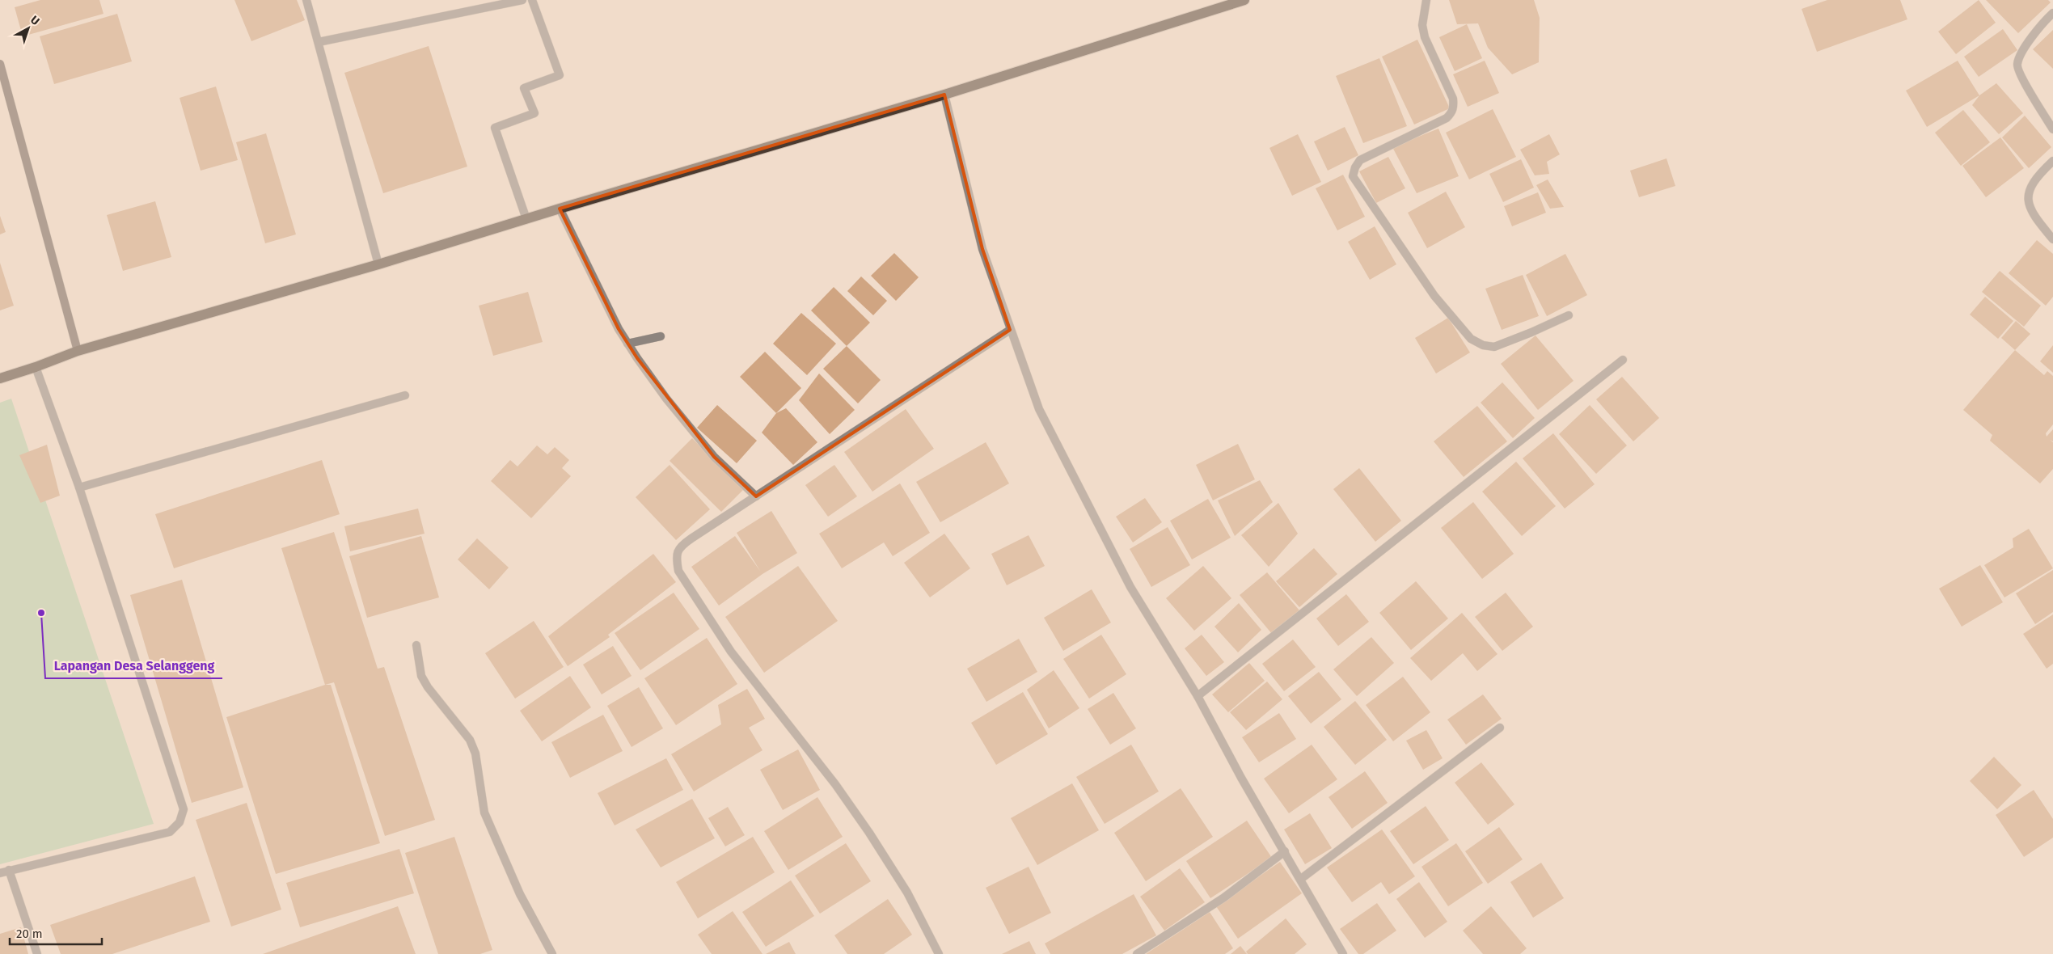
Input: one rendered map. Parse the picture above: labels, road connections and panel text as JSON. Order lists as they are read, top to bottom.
{
  "places": ["Lapangan Desa Selanggeng"],
  "scale_bar": "20 m",
  "north": "top right"
}
